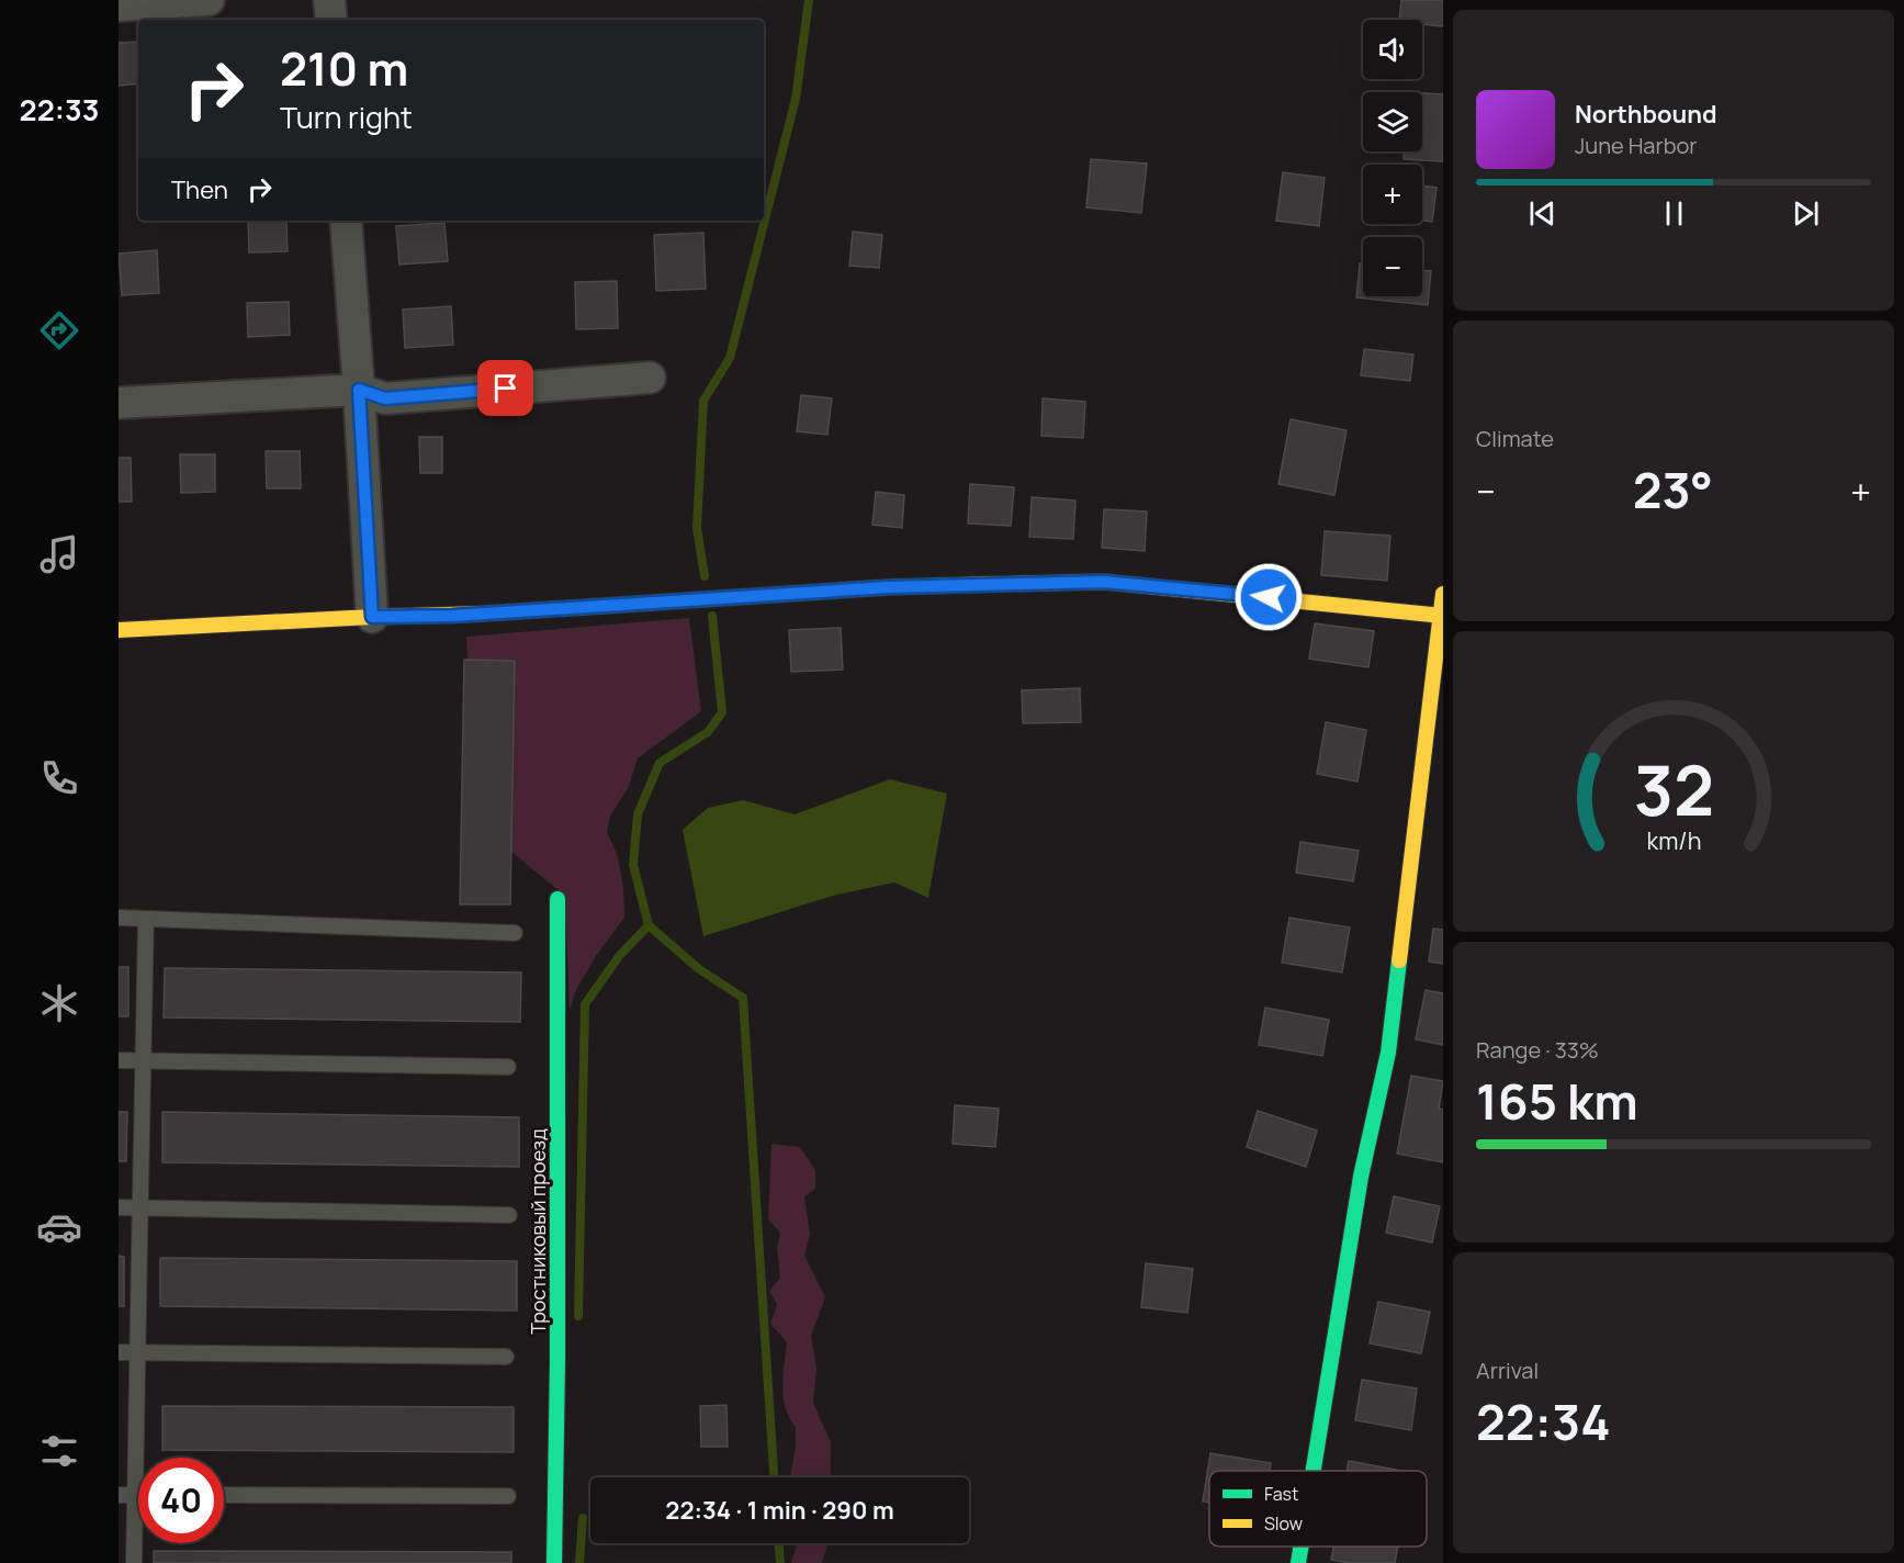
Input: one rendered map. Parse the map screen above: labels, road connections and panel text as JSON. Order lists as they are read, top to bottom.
{
  "streets": {
    "street": ["Тростниковый проезд"]
  },
  "legend": ["Fast", "Slow"],
  "page": {
    "tabs": "22:33",
    "map_buttons": ["+", "−"],
    "turn": ["210 m", "Turn right"],
    "song": ["Northbound", "June Harbor"],
    "then": "Then",
    "tile": [
      "Climate",
      ["Range · 33%", "165 km"],
      ["Arrival", "22:34"]
    ],
    "heat": ["−", "23°", "+"],
    "limit": "40",
    "trip": "22:34 · 1 min · 290 m",
    "gauge": ["32", "km/h"]
  }
}
